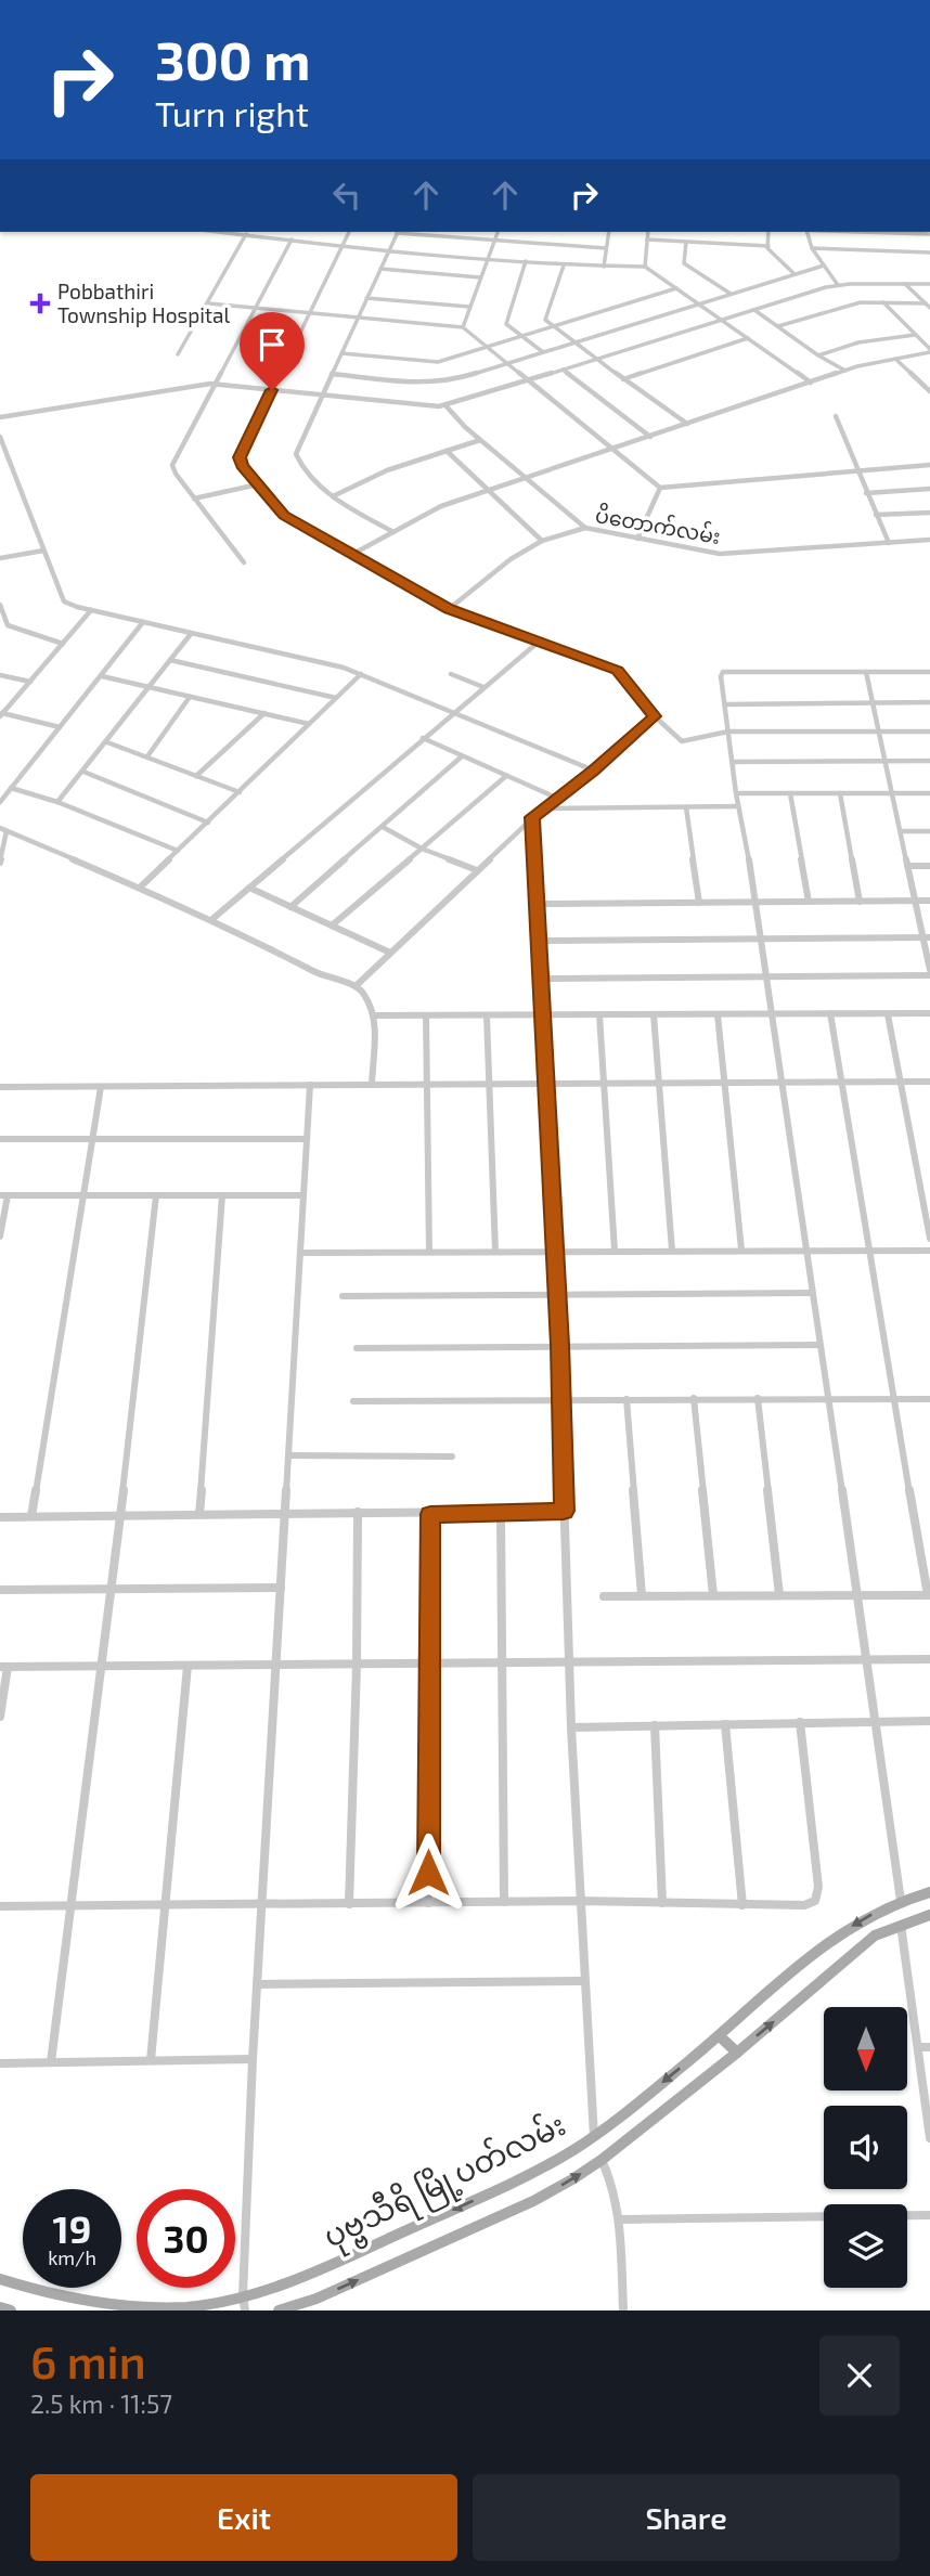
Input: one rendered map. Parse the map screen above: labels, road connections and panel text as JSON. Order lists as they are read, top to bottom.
{
  "streets": {
    "main road": ["ပုဗ္ဗသီရိ မြို့ပတ်လမ်း"],
    "street": ["ပိတောက်လမ်း"]
  },
  "places": {
    "health": ["Pobbathiri Township Hospital"]
  },
  "north": "bottom",
  "page": {
    "turn": ["300 m", "Turn right"],
    "speed": "19 km/h",
    "limit": "30",
    "heading": ["6 min", "2.5 km · 11:57"],
    "buttons": ["Exit", "Share"]
  }
}
